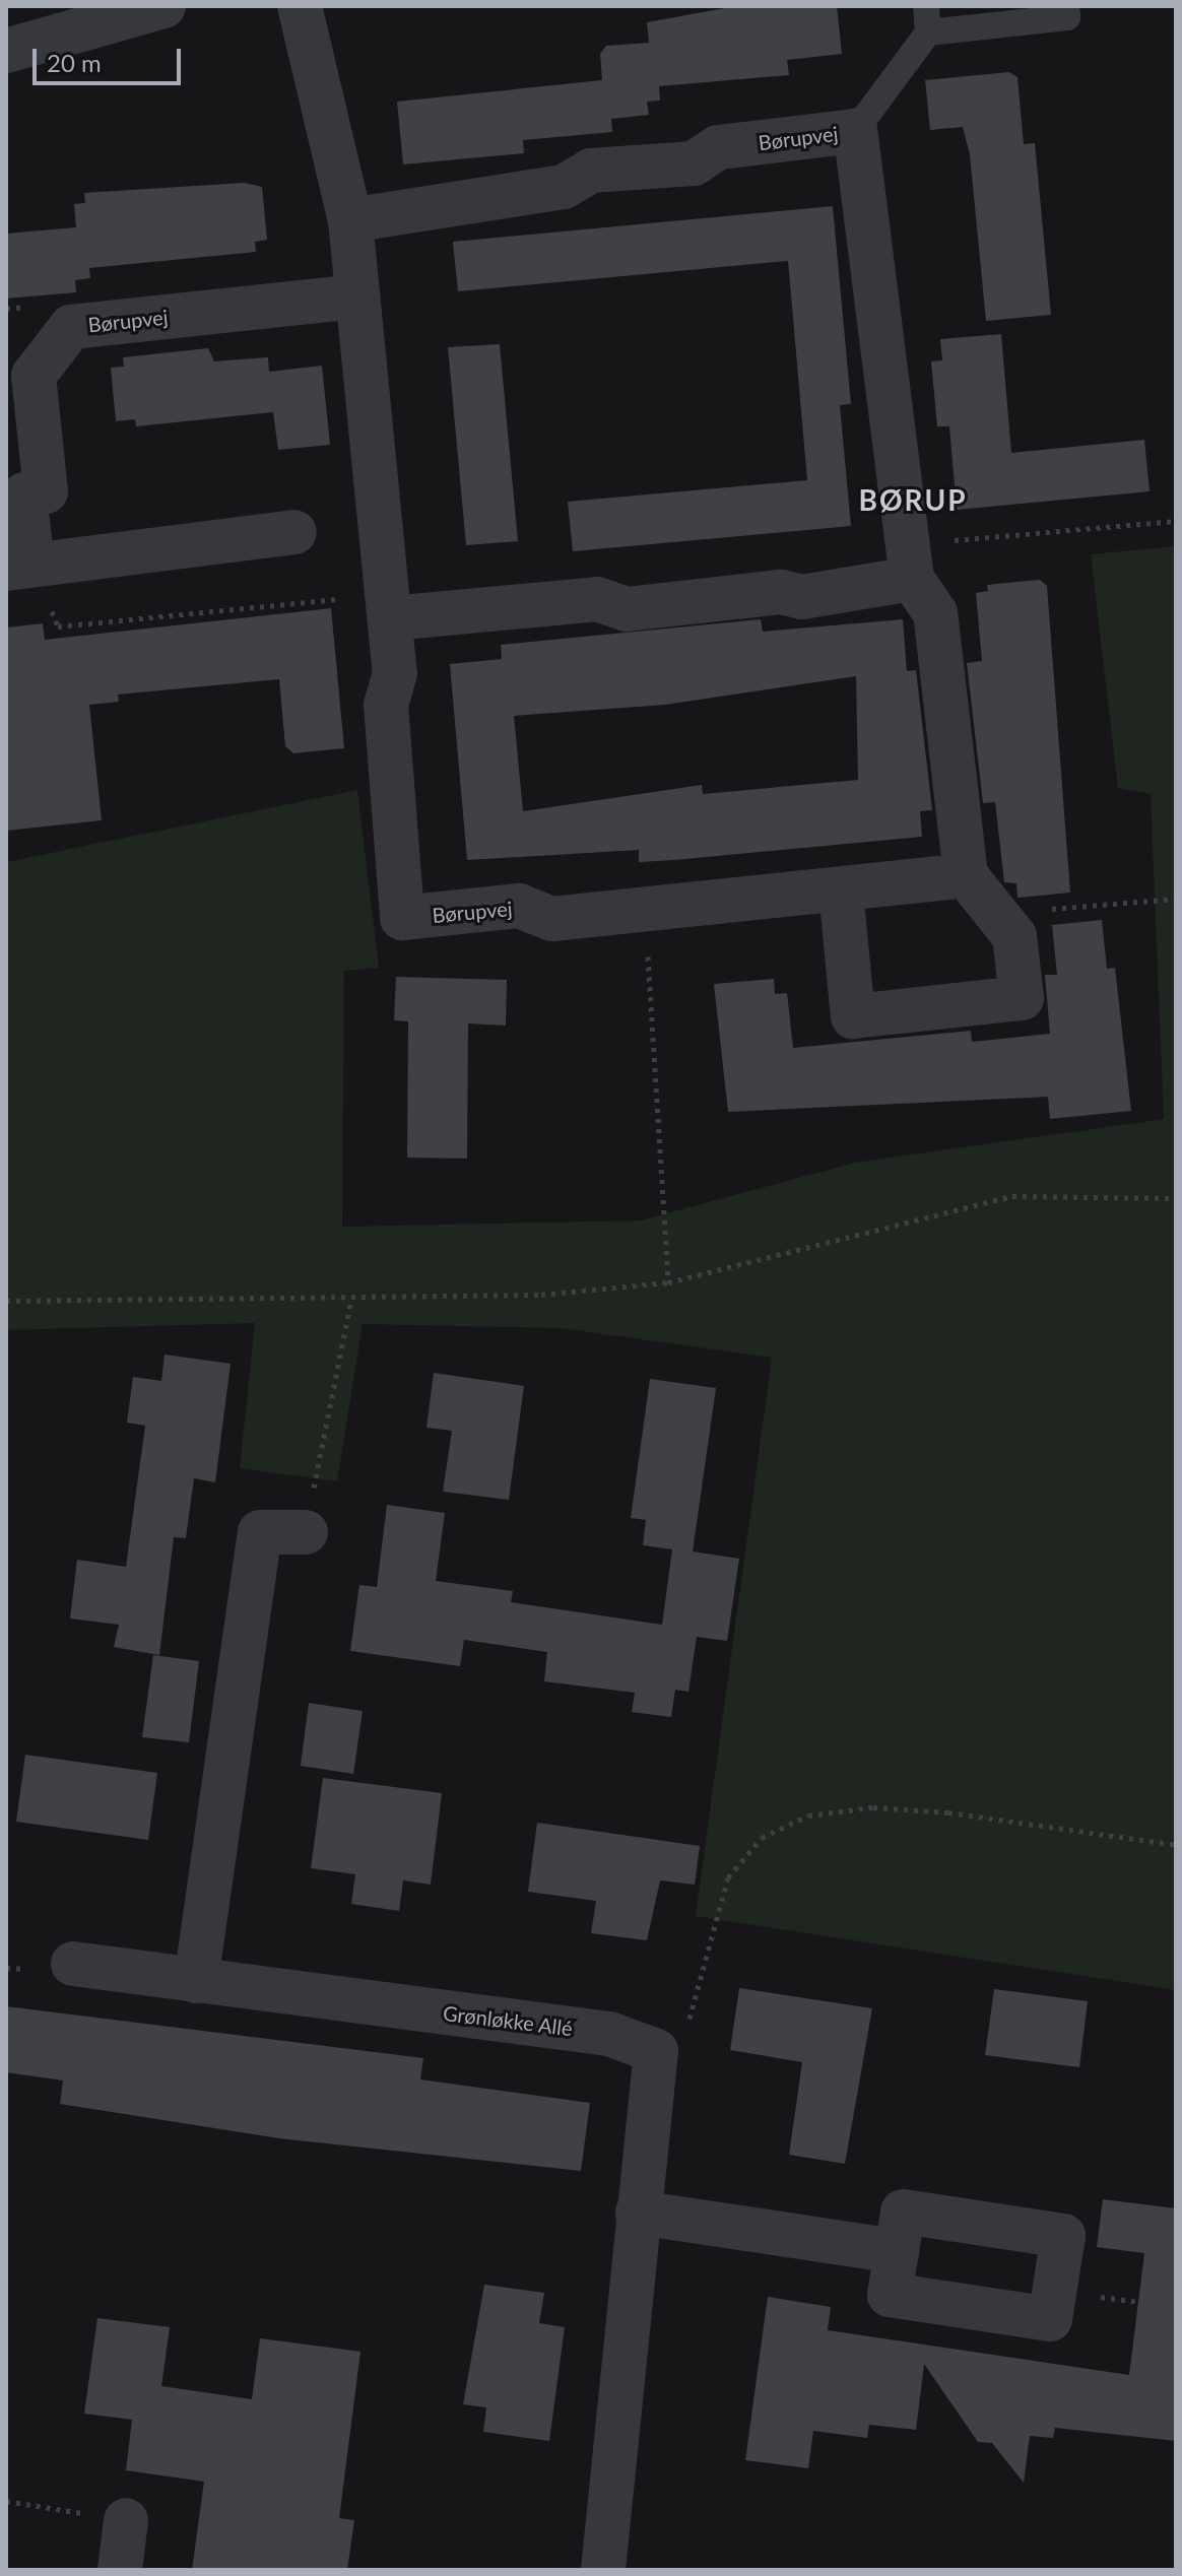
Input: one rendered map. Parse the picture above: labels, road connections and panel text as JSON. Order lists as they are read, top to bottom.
{
  "streets": {
    "street": ["Børupvej", "Grønløkke Allé"]
  },
  "districts": ["BØRUP"],
  "scale_bar": "20 m"
}
